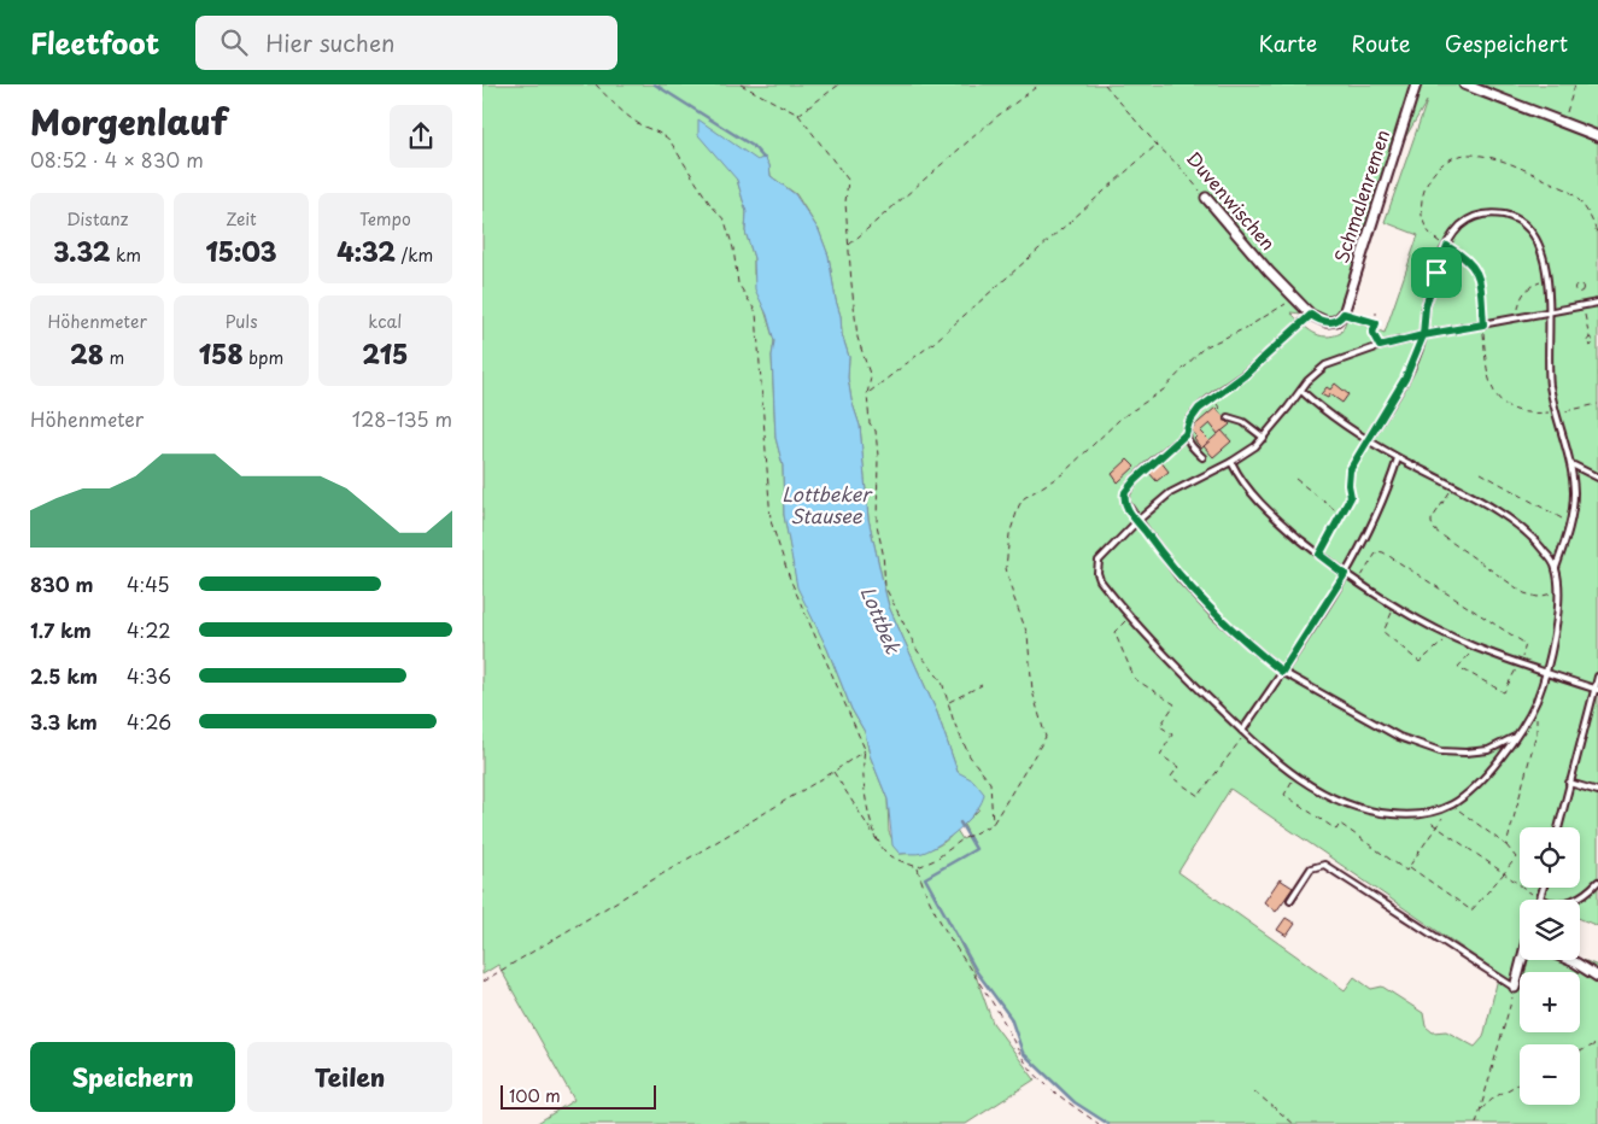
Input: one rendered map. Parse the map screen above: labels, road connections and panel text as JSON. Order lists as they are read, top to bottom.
{
  "streets": {
    "street": ["Schmalenremen", "Duvenwischen"]
  },
  "water": ["Lottbeker Stausee", "Lottbek"],
  "scale_bar": "100 m",
  "page": {
    "header": "Fleetfoot",
    "search": "Hier suchen",
    "nav": ["Karte", "Route", "Gespeichert"],
    "heading": ["Morgenlauf", "08:52 · 4 × 830 m"],
    "stats": [
      ["Distanz", "3.32 km"],
      ["Zeit", "15:03"],
      ["Tempo", "4:32 /km"],
      ["Höhenmeter", "28 m"],
      ["Puls", "158 bpm"],
      ["kcal", "215"]
    ],
    "chart": ["Höhenmeter", "128–135 m"],
    "list": [
      {
        "name": "830 m",
        "note": "4:45"
      },
      {
        "name": "1.7 km",
        "note": "4:22"
      },
      {
        "name": "2.5 km",
        "note": "4:36"
      },
      {
        "name": "3.3 km",
        "note": "4:26"
      }
    ],
    "map_buttons": ["+", "−"],
    "buttons": ["Speichern", "Teilen"],
    "scale": "100 m"
  }
}
